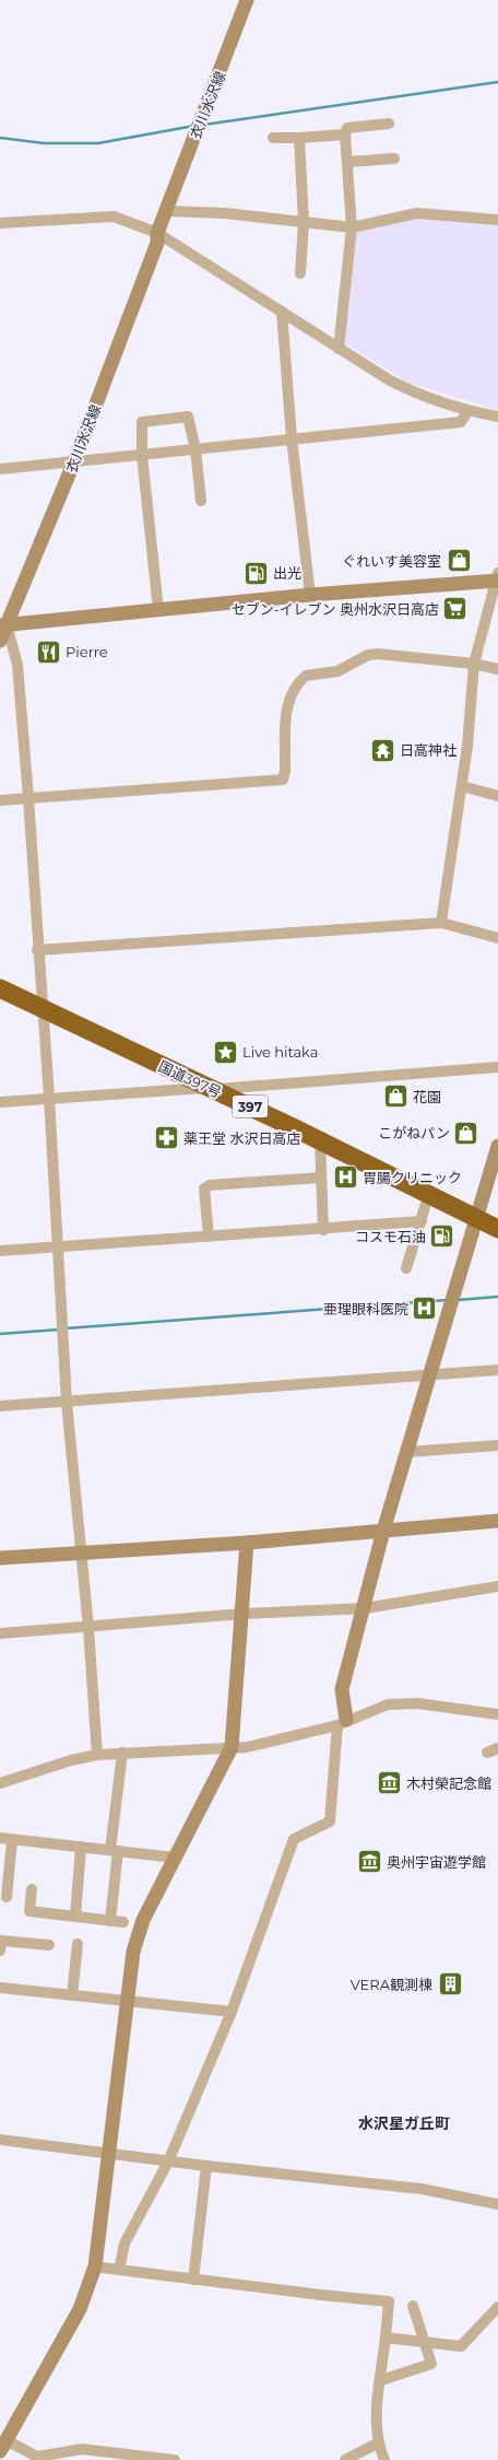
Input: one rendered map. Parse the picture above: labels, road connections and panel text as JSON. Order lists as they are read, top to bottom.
{
  "streets": {
    "highway": ["国道397号", "397"],
    "street": ["衣川水沢線"]
  },
  "districts": ["水沢星ガ丘町"],
  "places": {
    "shop": ["ぐれいす美容室", "花園", "こがねパン"],
    "fuel station": ["出光", "コスモ石油"],
    "supermarket": ["セブン-イレブン 奥州水沢日高店"],
    "restaurant": ["Pierre"],
    "temple": ["日高神社"],
    "place": ["Live hitaka"],
    "pharmacy": ["薬王堂 水沢日高店"],
    "hospital": ["胃腸クリニック", "亜理眼科医院"],
    "museum": ["木村榮記念館", "奥州宇宙遊学館"],
    "building": ["VERA観測棟"]
  }
}
